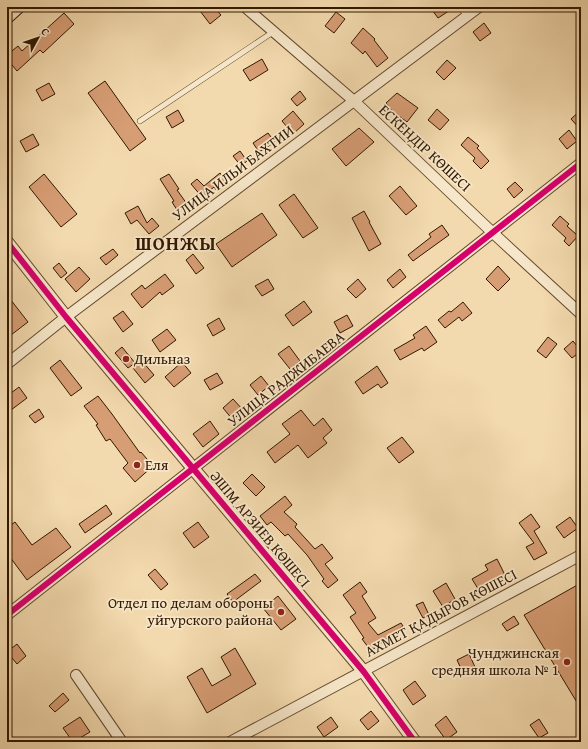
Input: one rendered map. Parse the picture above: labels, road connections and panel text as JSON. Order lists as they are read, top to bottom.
{
  "streets": {
    "street": [
      "ЕСКЕНДІР КӨШЕСІ",
      "УЛИЦА ИЛЬИ БАХТИИ",
      "УЛИЦА РАДЖИБАЕВА",
      "ӘШІМ АРЗИЕВ КӨШЕСІ",
      "АХМЕТ ҚАДЫРОВ КӨШЕСІ"
    ]
  },
  "crossings": [
    ["ЕСКЕНДІР КӨШЕСІ", "УЛИЦА ИЛЬИ БАХТИИ"],
    ["ЕСКЕНДІР КӨШЕСІ", "УЛИЦА РАДЖИБАЕВА"],
    ["УЛИЦА ИЛЬИ БАХТИИ", "ӘШІМ АРЗИЕВ КӨШЕСІ"],
    ["УЛИЦА РАДЖИБАЕВА", "ӘШІМ АРЗИЕВ КӨШЕСІ"],
    ["ӘШІМ АРЗИЕВ КӨШЕСІ", "АХМЕТ ҚАДЫРОВ КӨШЕСІ"]
  ],
  "districts": ["ШОНЖЫ"],
  "places": [
    "Дильназ",
    "Еля",
    "Отдел по делам обороны уйгурского района",
    "Чунджинская средняя школа № 1"
  ],
  "north": "top right"
}
